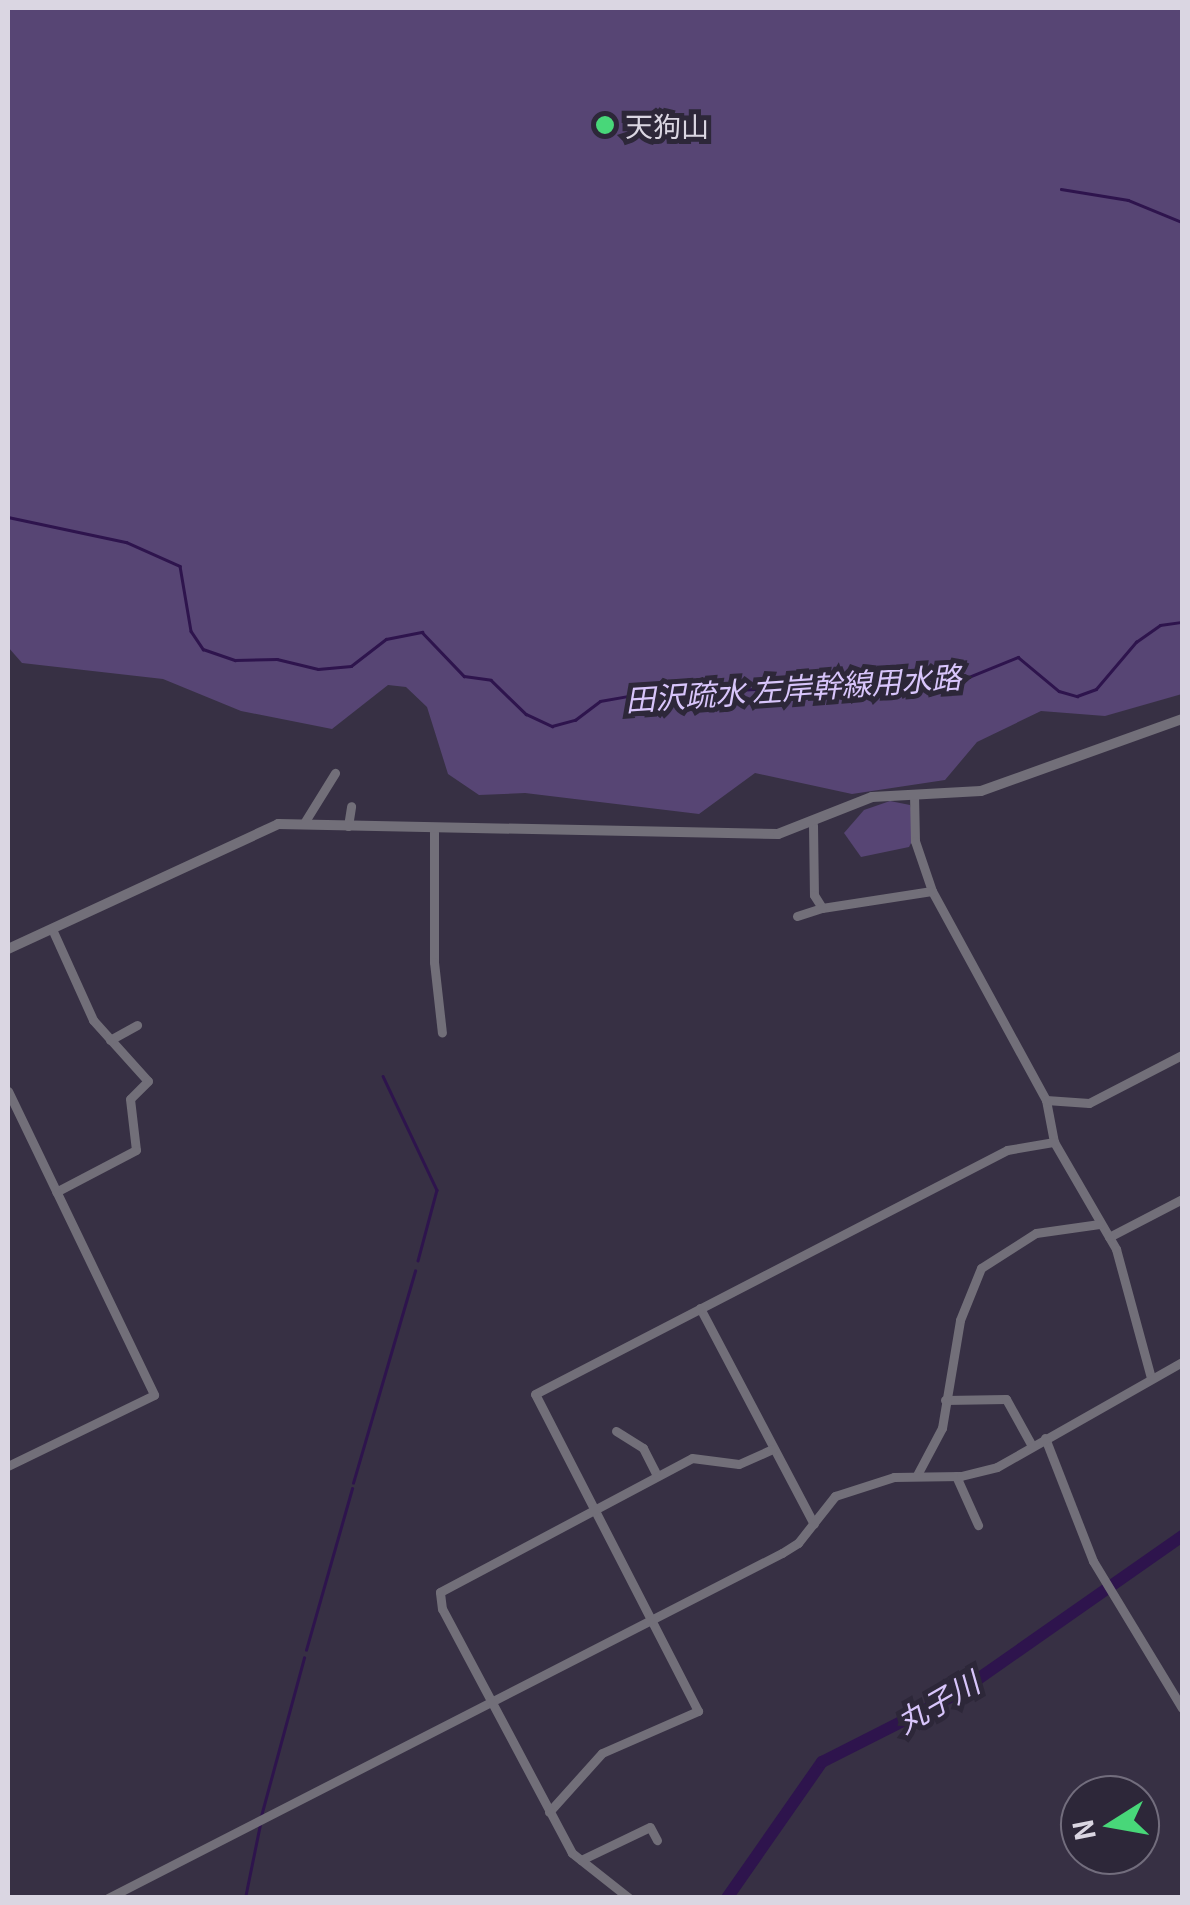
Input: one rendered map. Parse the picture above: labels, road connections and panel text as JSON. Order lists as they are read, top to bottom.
{
  "water": ["田沢疏水 左岸幹線用水路", "丸子川"],
  "places": ["天狗山"],
  "north": "left"
}
